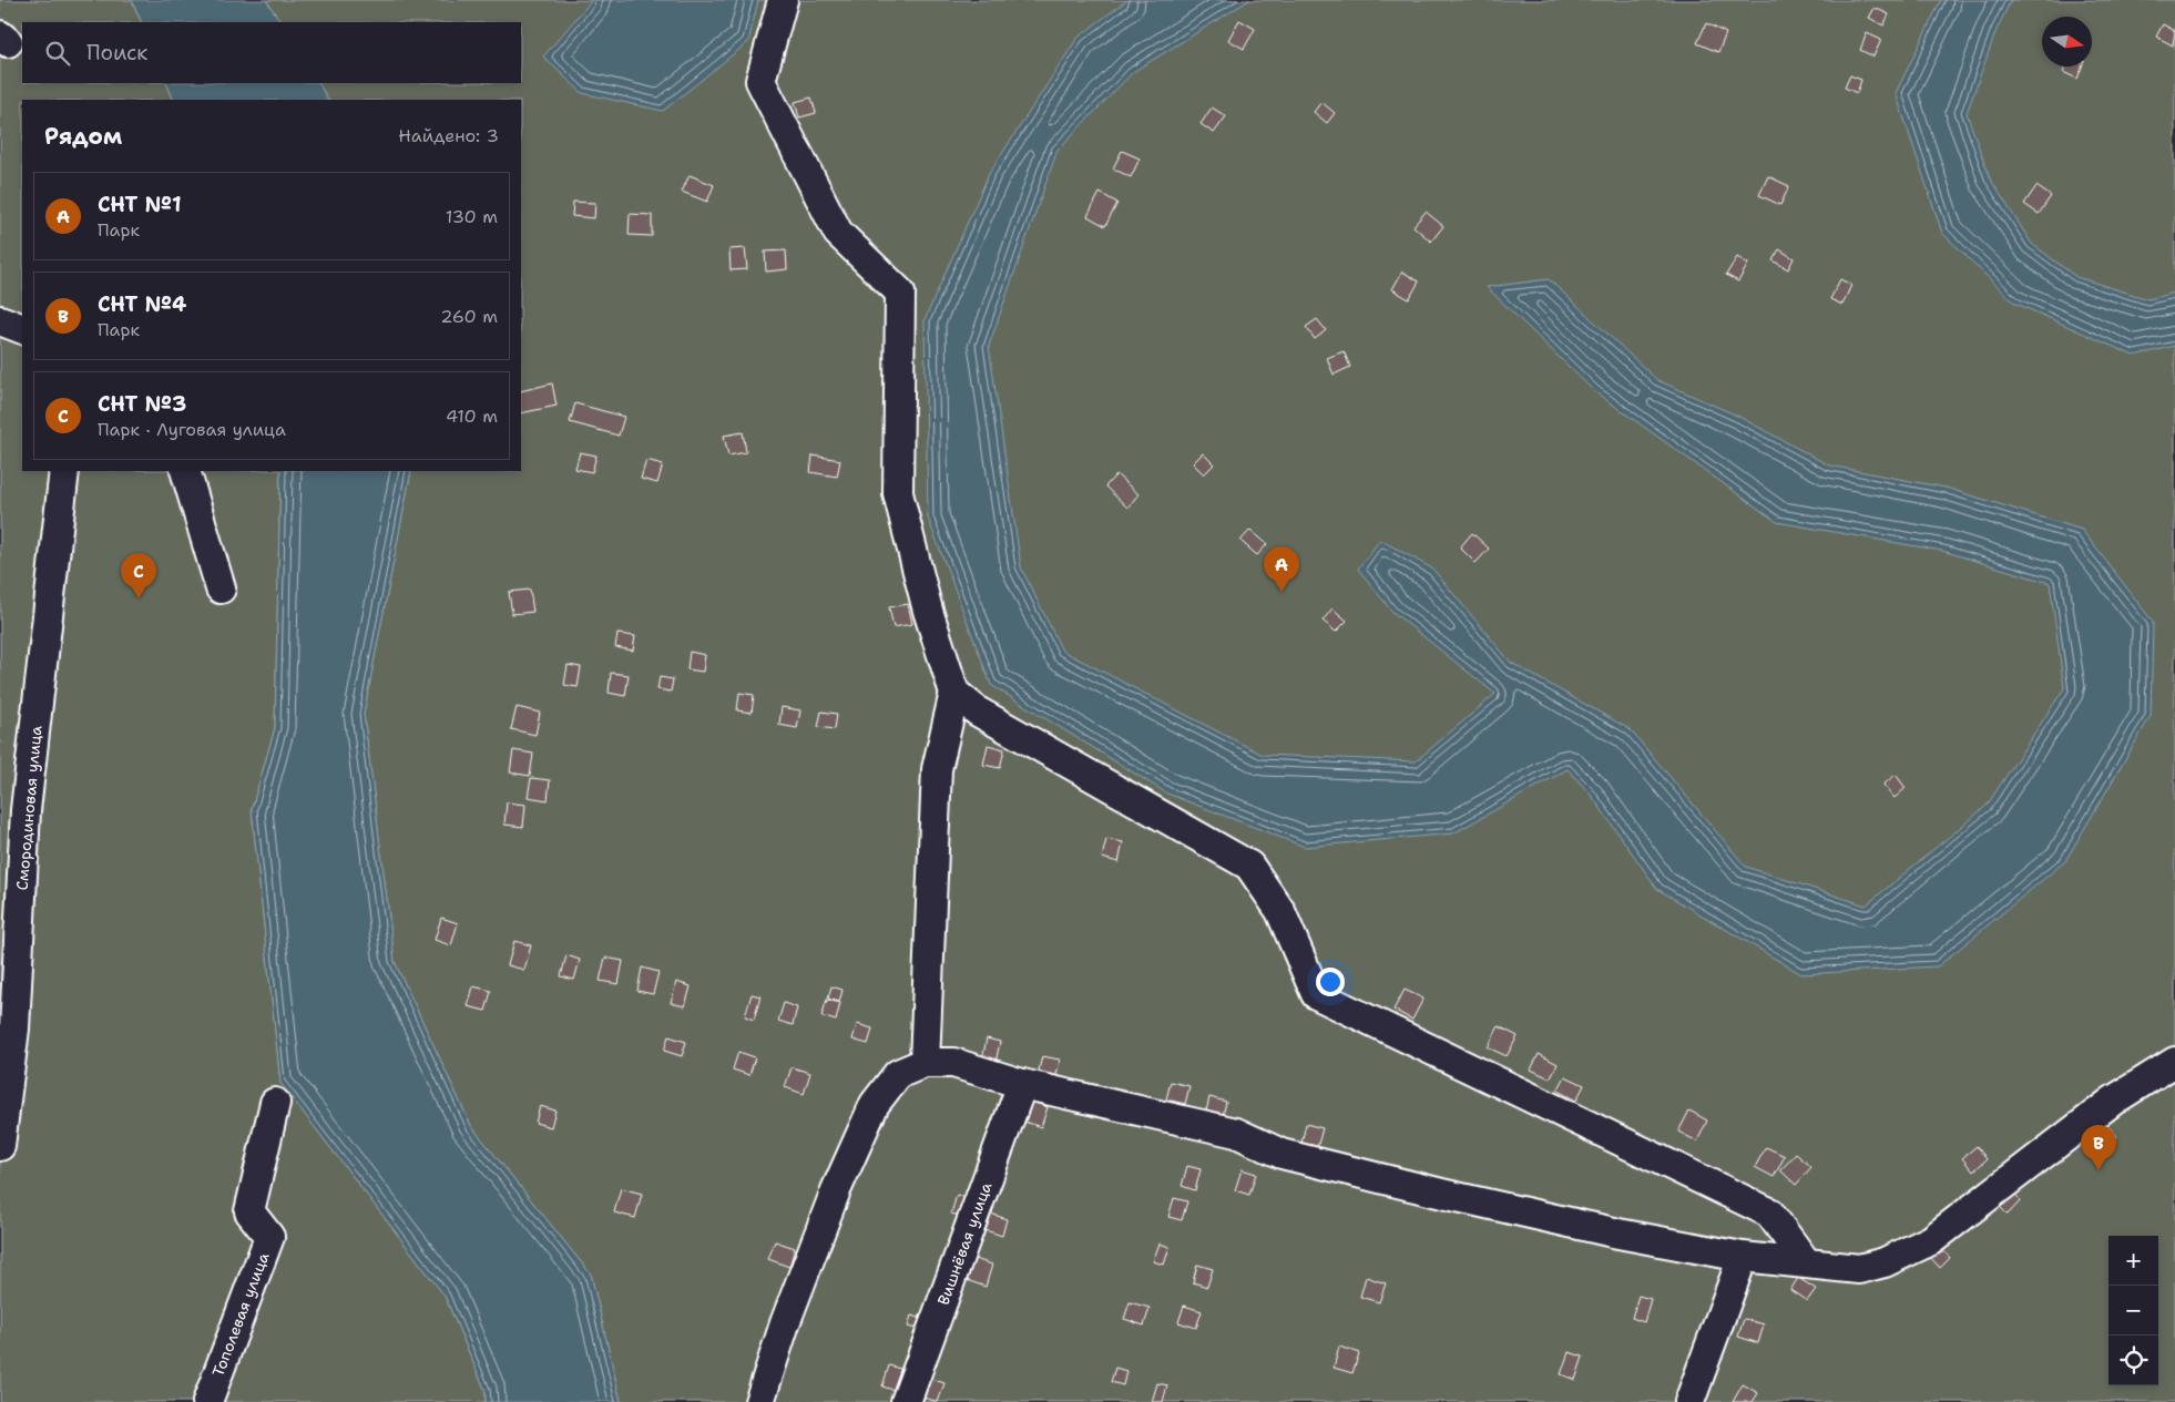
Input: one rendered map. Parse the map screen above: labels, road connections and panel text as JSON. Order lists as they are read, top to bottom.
{
  "streets": {
    "street": ["Смородиновая улица", "Вишнёвая улица", "Тополевая улица"]
  },
  "north": "right",
  "page": {
    "search": "Поиск",
    "heading": ["Рядом", "Найдено: 3"],
    "list": [
      {
        "mark": "A",
        "name": "СНТ №1",
        "note": "Парк",
        "value": "130 m"
      },
      {
        "mark": "B",
        "name": "СНТ №4",
        "note": "Парк",
        "value": "260 m"
      },
      {
        "mark": "C",
        "name": "СНТ №3",
        "note": "Парк · Луговая улица",
        "value": "410 m"
      }
    ],
    "pins": ["A", "C", "B"],
    "map_buttons": ["+", "−"]
  }
}
